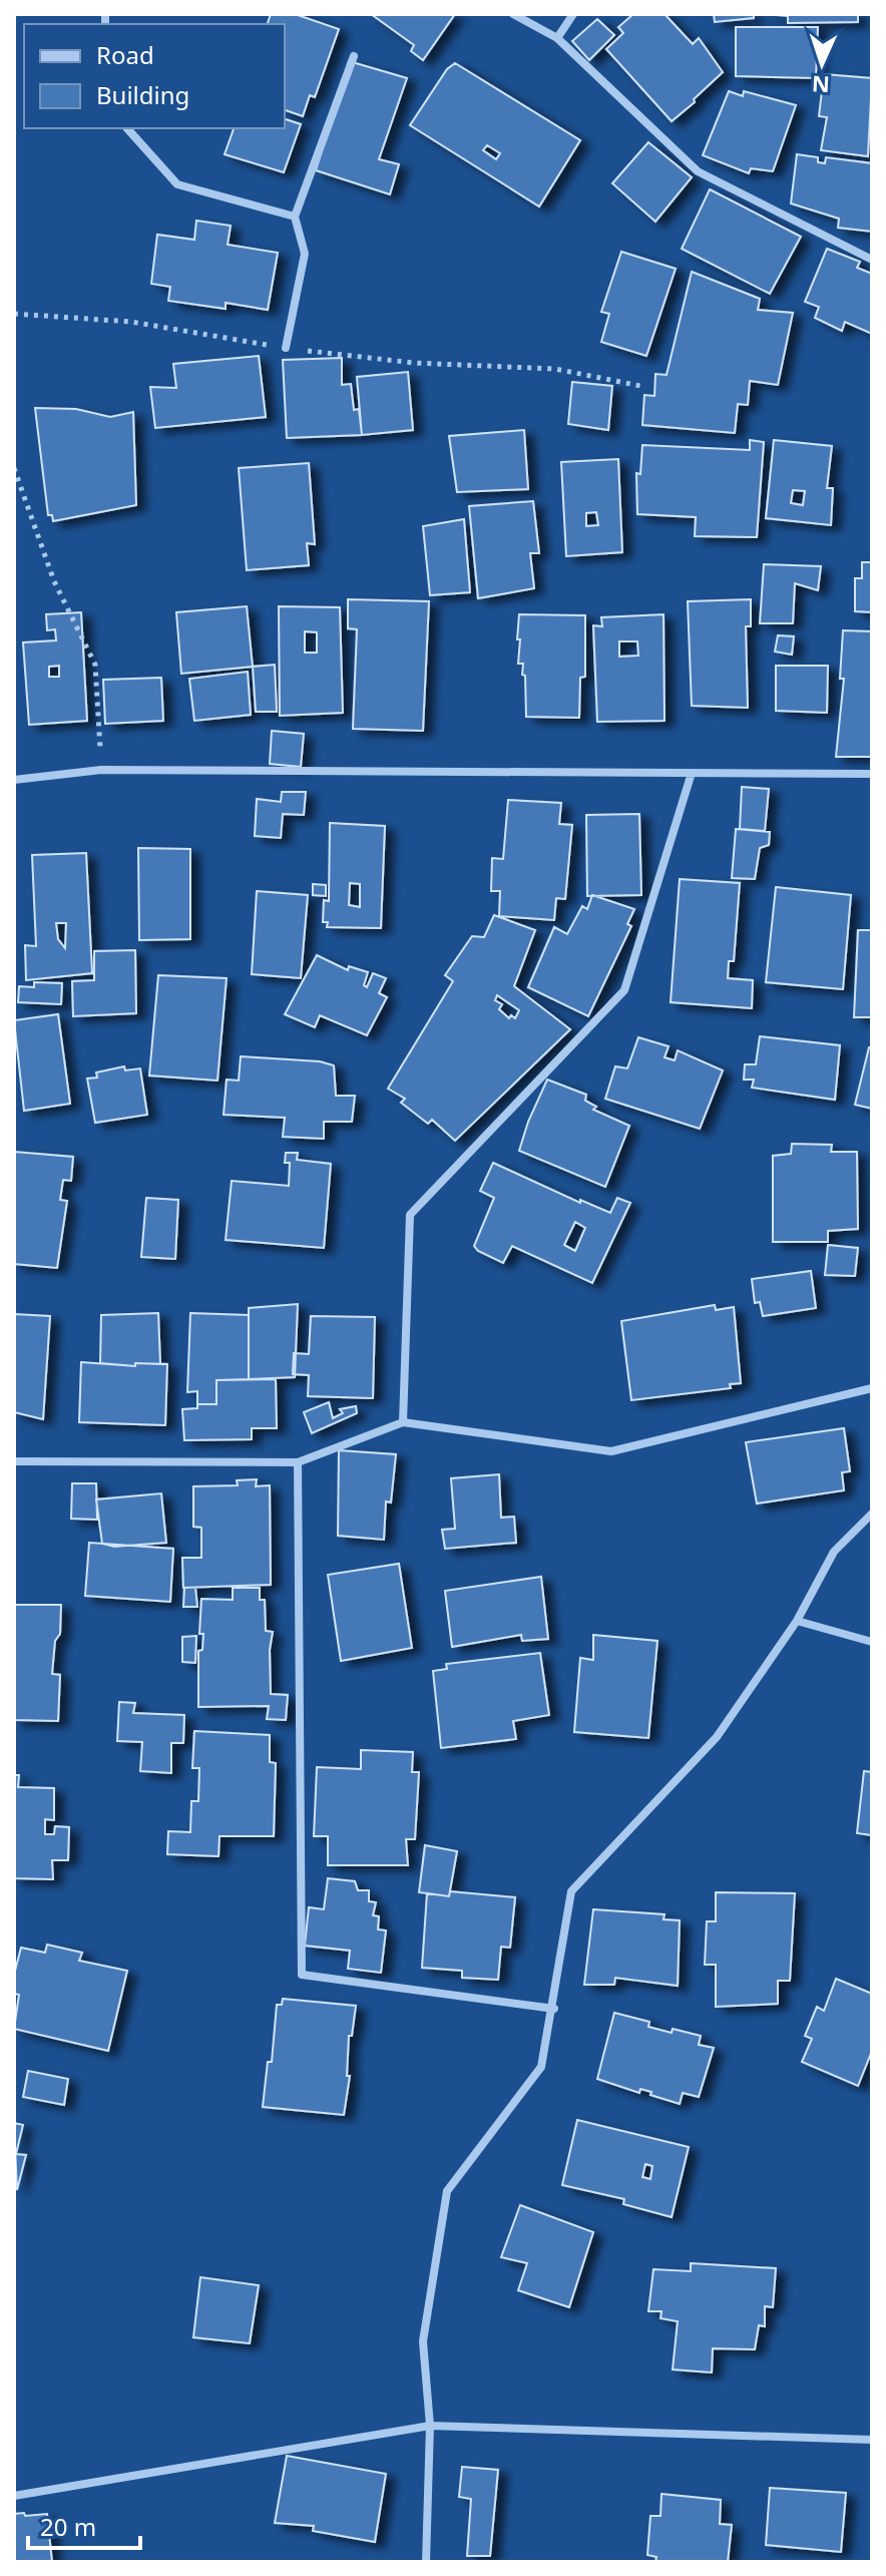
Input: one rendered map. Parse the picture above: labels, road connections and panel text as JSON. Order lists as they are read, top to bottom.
{
  "legend": ["Road", "Building"],
  "scale_bar": "20 m",
  "north": "bottom"
}
